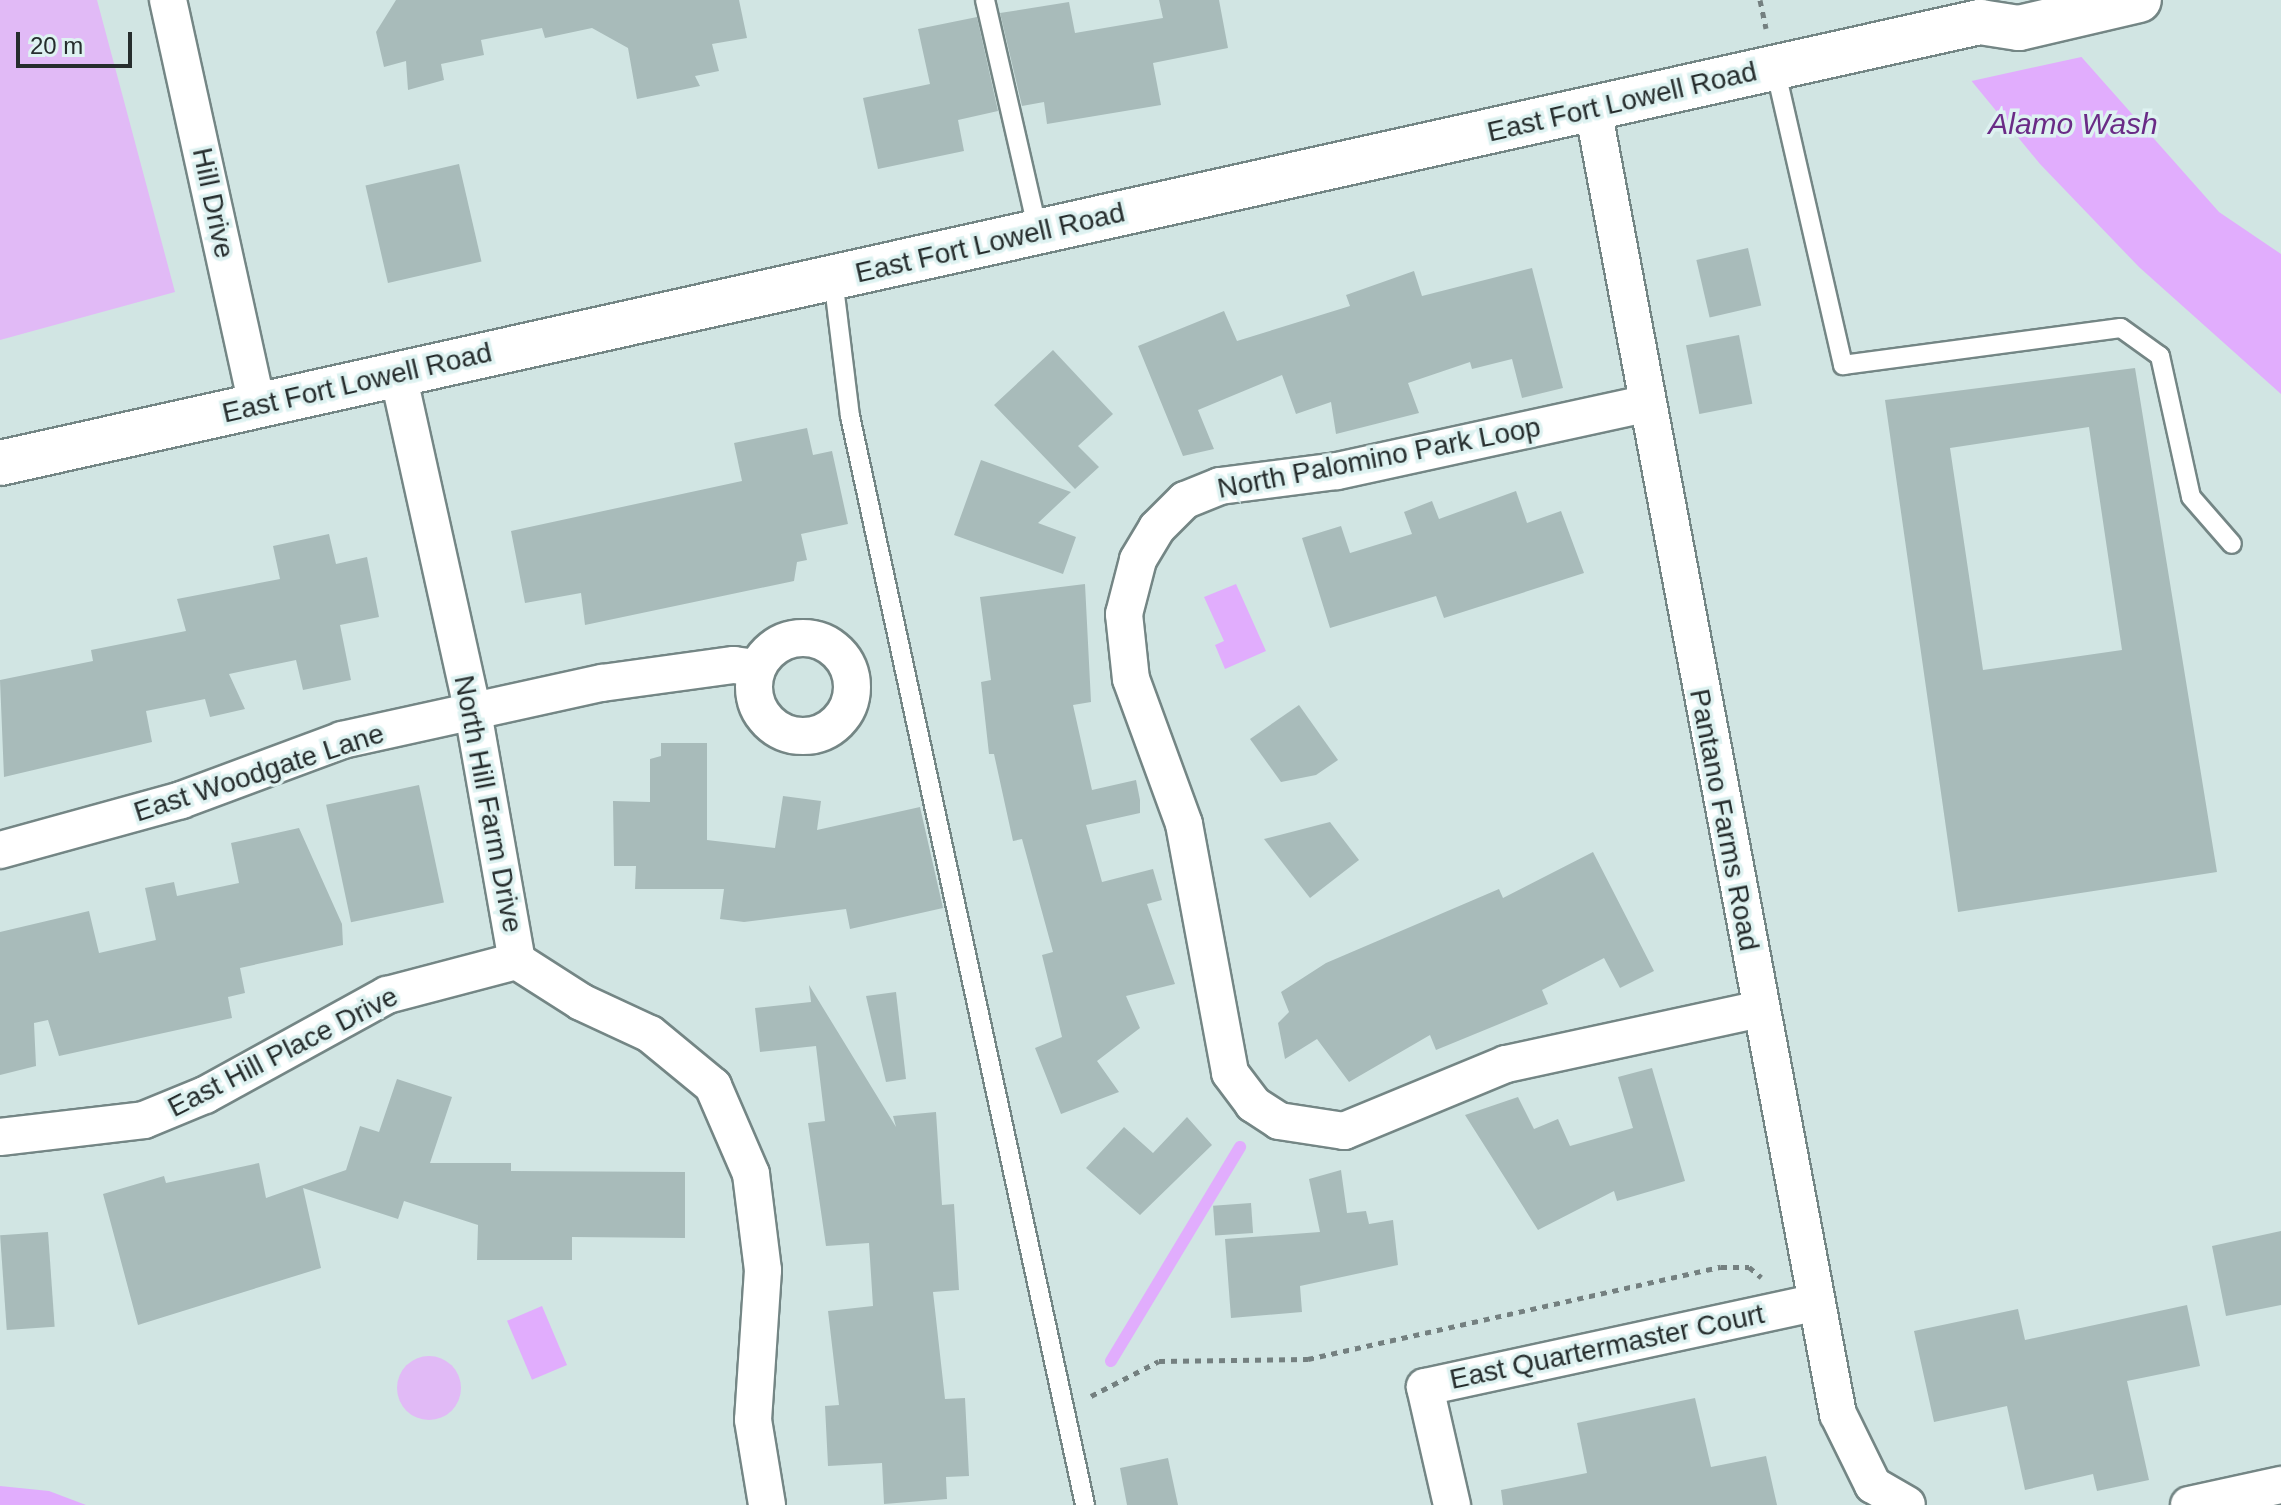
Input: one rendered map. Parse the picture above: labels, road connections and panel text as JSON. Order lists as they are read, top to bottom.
{
  "streets": {
    "street": [
      "East Fort Lowell Road",
      "Hill Drive",
      "North Palomino Park Loop",
      "East Woodgate Lane",
      "North Hill Farm Drive",
      "Pantano Farms Road",
      "East Hill Place Drive",
      "East Quartermaster Court"
    ]
  },
  "crossings": [
    ["East Fort Lowell Road", "Hill Drive"],
    ["East Fort Lowell Road", "North Hill Farm Drive"],
    ["East Fort Lowell Road", "Pantano Farms Road"],
    ["North Palomino Park Loop", "Pantano Farms Road"],
    ["East Woodgate Lane", "North Hill Farm Drive"],
    ["North Hill Farm Drive", "East Hill Place Drive"],
    ["Pantano Farms Road", "East Quartermaster Court"]
  ],
  "water": ["Alamo Wash"],
  "scale_bar": "20 m"
}
